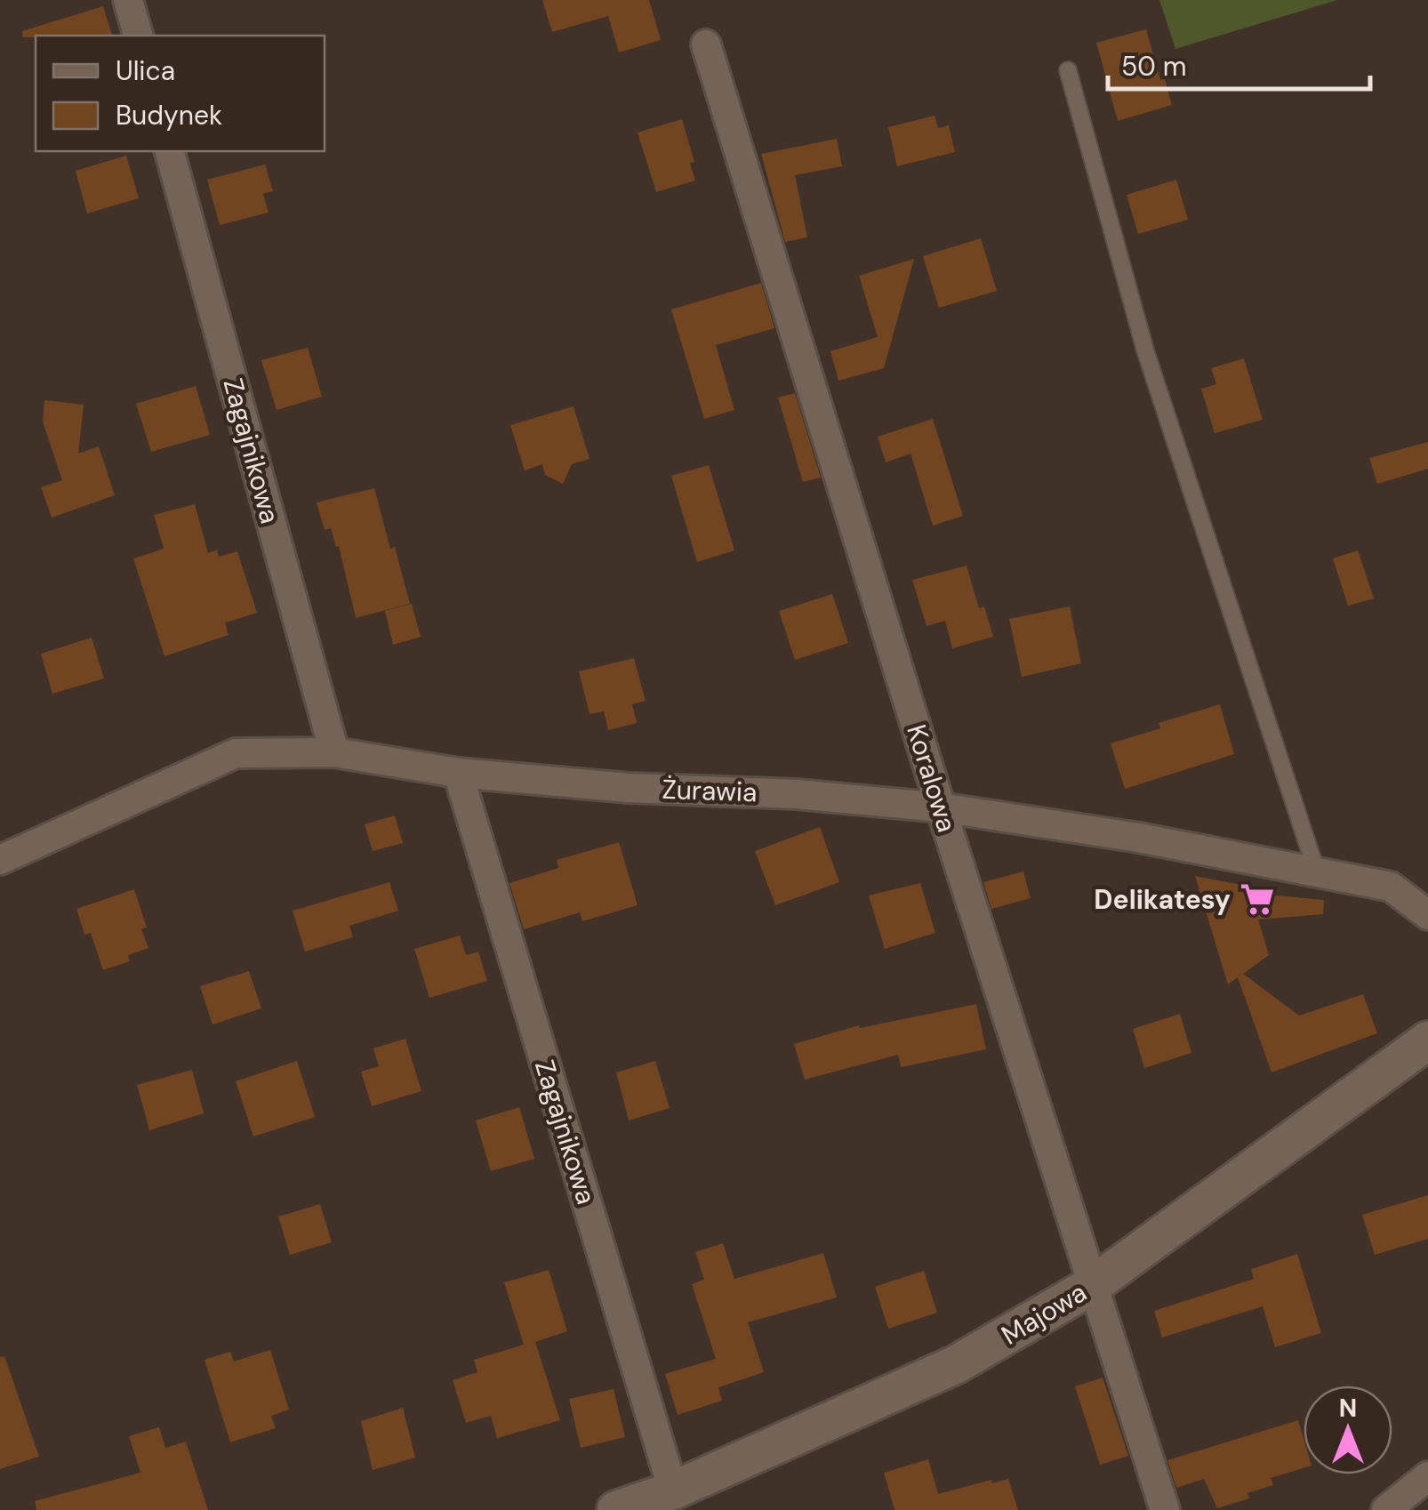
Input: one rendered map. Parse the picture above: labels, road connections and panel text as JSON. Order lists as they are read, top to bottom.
{
  "streets": {
    "street": [
      "Zagajnikowa",
      "Koralowa",
      "Żurawia",
      "Majowa"
    ]
  },
  "crossings": [
    ["Zagajnikowa", "Żurawia"],
    ["Zagajnikowa", "Majowa"],
    ["Koralowa", "Żurawia"],
    ["Koralowa", "Majowa"]
  ],
  "places": {
    "supermarket": ["Delikatesy"]
  },
  "legend": ["Ulica", "Budynek"],
  "scale_bar": "50 m",
  "north": "top"
}
